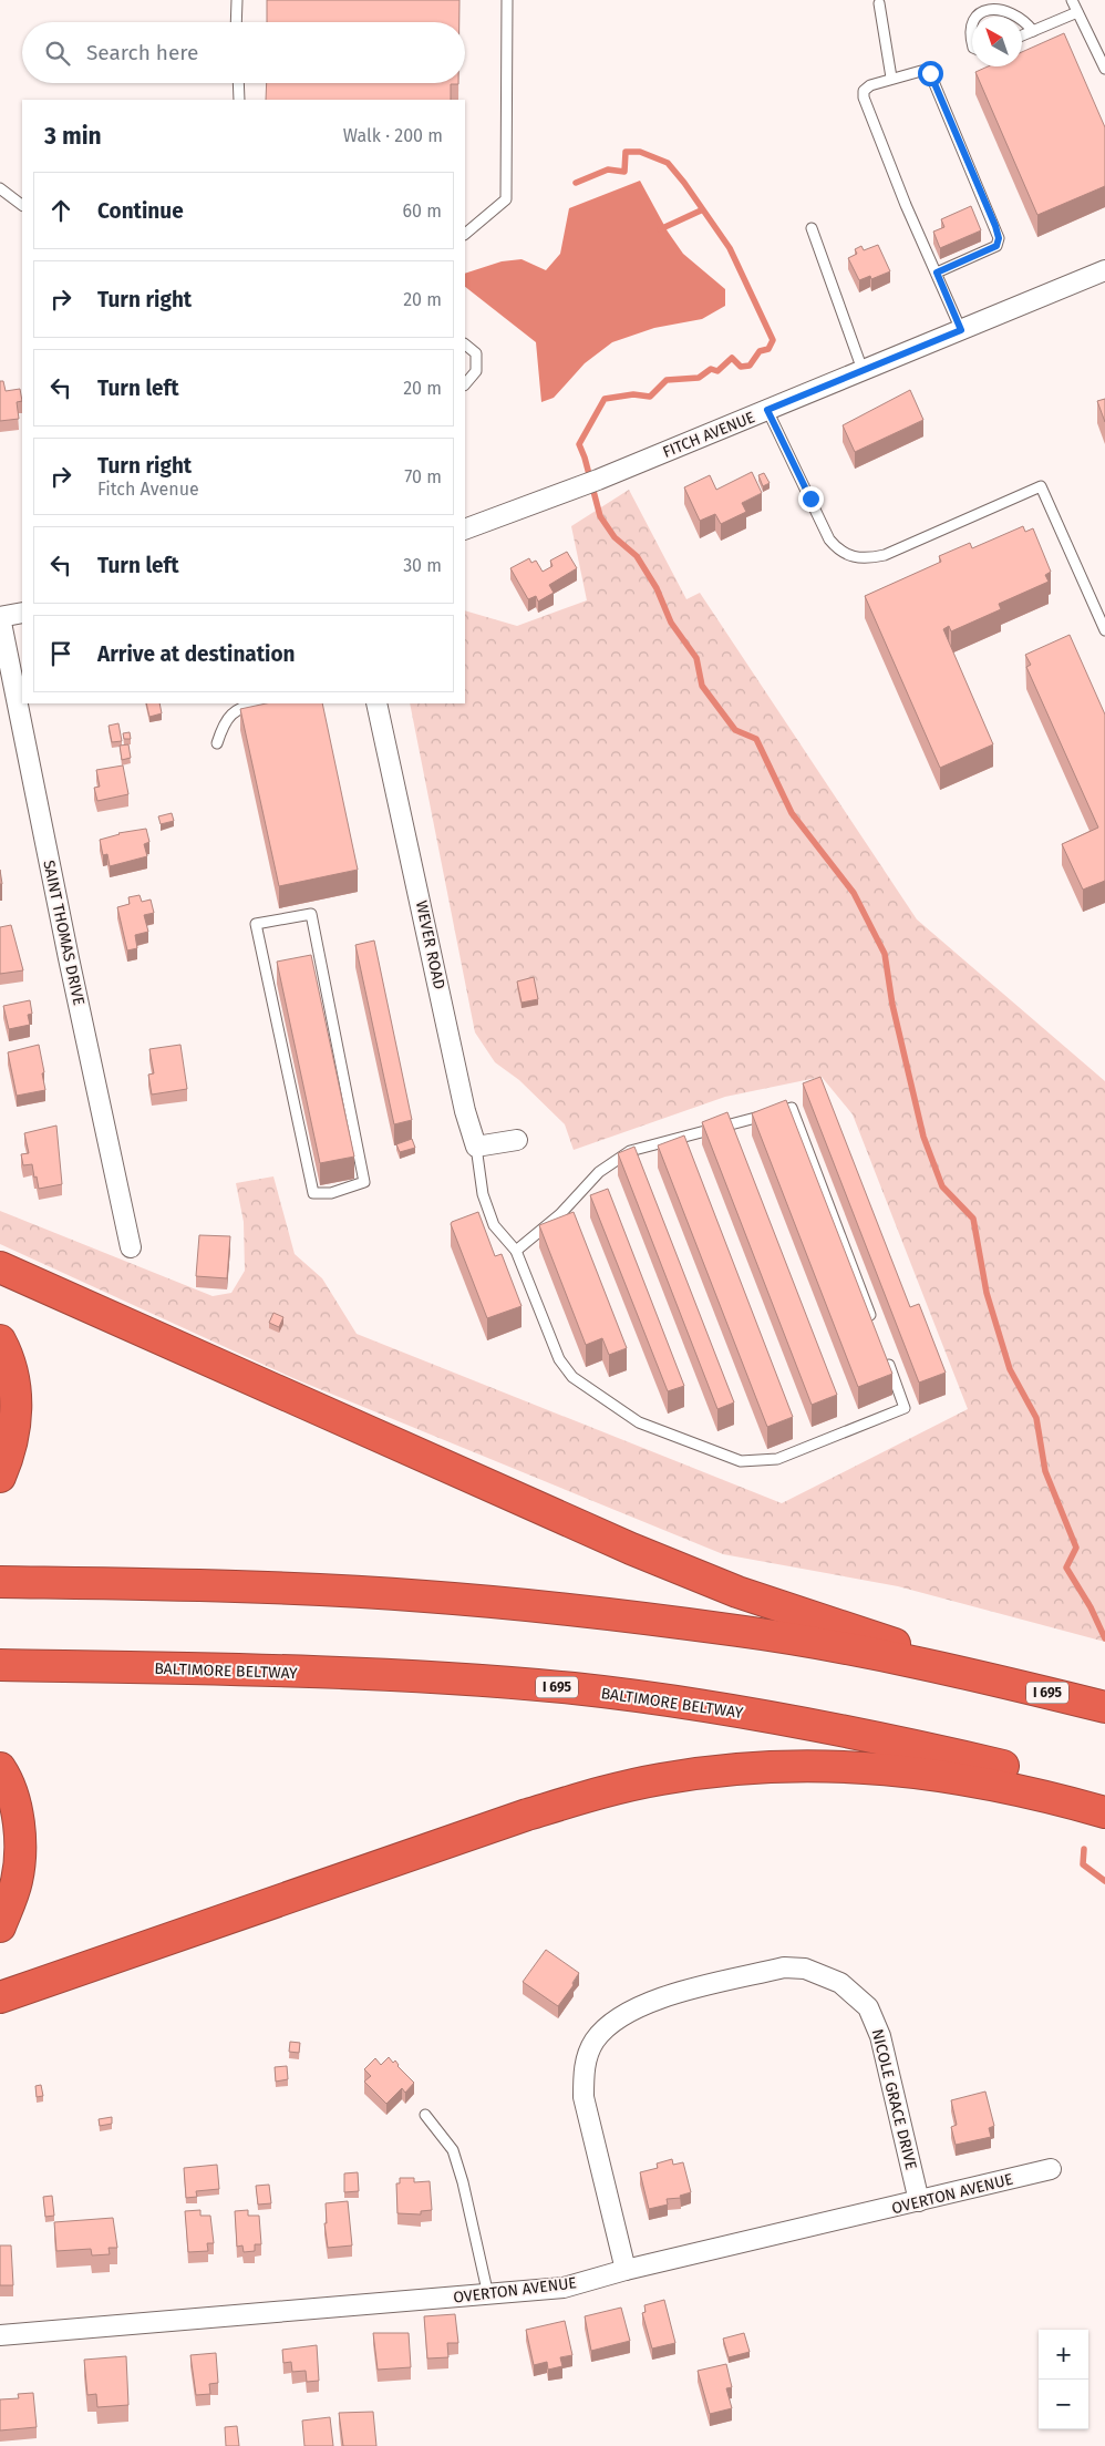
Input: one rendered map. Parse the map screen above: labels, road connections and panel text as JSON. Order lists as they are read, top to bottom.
{
  "streets": {
    "highway": ["BALTIMORE BELTWAY", "I 695"],
    "street": [
      "FITCH AVENUE",
      "SAINT THOMAS DRIVE",
      "WEVER ROAD",
      "NICOLE GRACE DRIVE",
      "OVERTON AVENUE"
    ]
  },
  "crossings": [
    ["NICOLE GRACE DRIVE", "OVERTON AVENUE"]
  ],
  "north": "top left",
  "page": {
    "search": "Search here",
    "heading": ["3 min", "Walk · 200 m"],
    "list": [
      ["Continue", "60 m"],
      ["Turn right", "20 m"],
      ["Turn left", "20 m"],
      ["Turn right", "Fitch Avenue", "70 m"],
      ["Turn left", "30 m"],
      "Arrive at destination"
    ],
    "map_buttons": ["+", "−"]
  }
}
